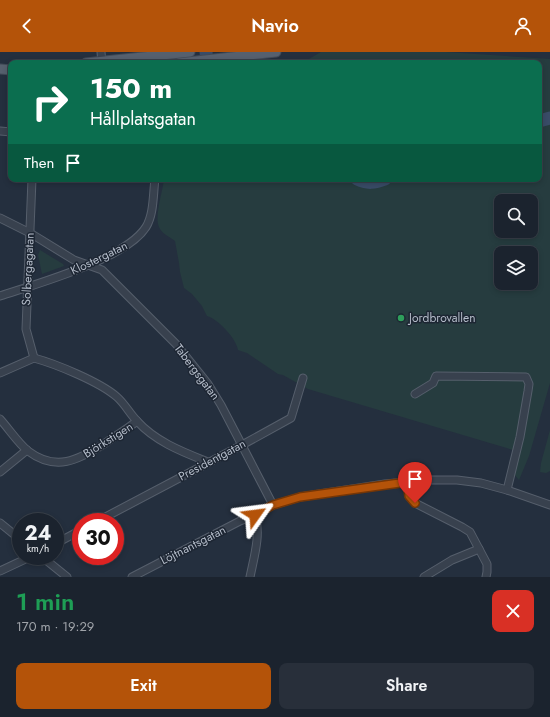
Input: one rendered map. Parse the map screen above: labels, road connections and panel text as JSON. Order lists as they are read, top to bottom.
{
  "streets": {
    "street": [
      "Klostergatan",
      "Solbergagatan",
      "Tabergsgatan",
      "Björkstigen",
      "Presidentgatan",
      "Löjtnantsgatan"
    ]
  },
  "crossings": [
    ["Klostergatan", "Solbergagatan"],
    ["Klostergatan", "Tabergsgatan"],
    ["Solbergagatan", "Tabergsgatan"],
    ["Tabergsgatan", "Presidentgatan"],
    ["Tabergsgatan", "Löjtnantsgatan"]
  ],
  "places": ["Jordbrovallen"],
  "page": {
    "header": "Navio",
    "turn": ["150 m", "Hållplatsgatan"],
    "then": "Then",
    "speed": "24 km/h",
    "limit": "30",
    "heading": ["1 min", "170 m · 19:29"],
    "buttons": ["Exit", "Share"]
  }
}
